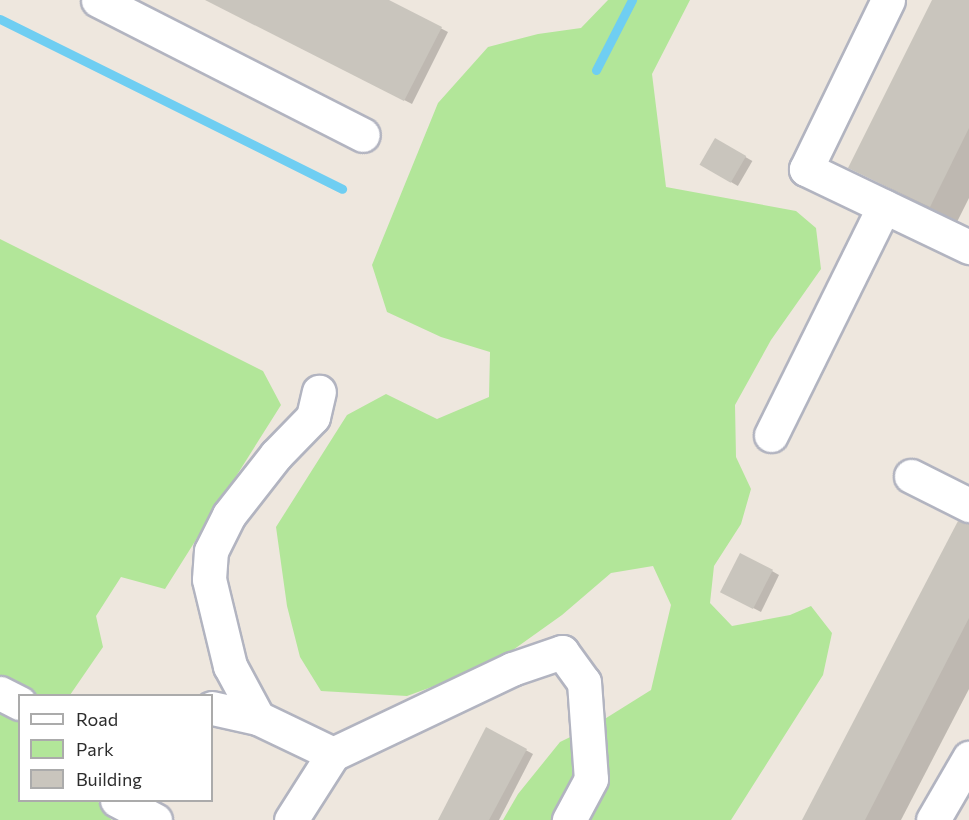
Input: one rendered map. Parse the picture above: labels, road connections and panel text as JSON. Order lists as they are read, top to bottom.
{
  "legend": ["Road", "Park", "Building"]
}
